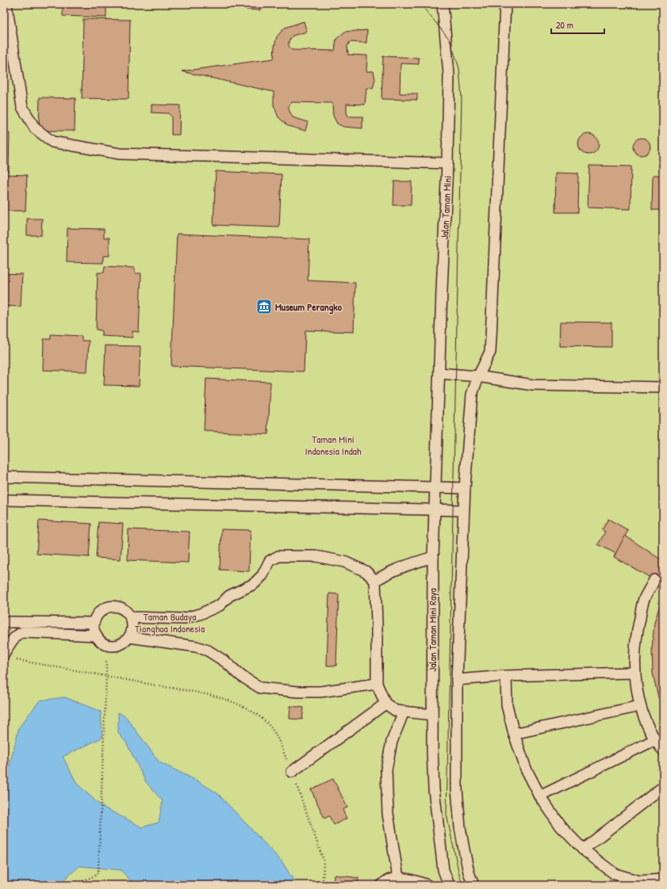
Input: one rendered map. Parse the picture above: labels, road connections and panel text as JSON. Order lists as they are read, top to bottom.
{
  "streets": {
    "lane": ["Jalan Taman Mini", "Jalan Taman Mini Raya"]
  },
  "crossings": [
    ["Jalan Taman Mini", "Jalan Taman Mini Raya"]
  ],
  "parks": ["Taman Mini Indonesia Indah", "Taman Budaya Tionghoa Indonesia"],
  "places": {
    "museum": ["Museum Perangko"]
  },
  "scale_bar": "20 m"
}
